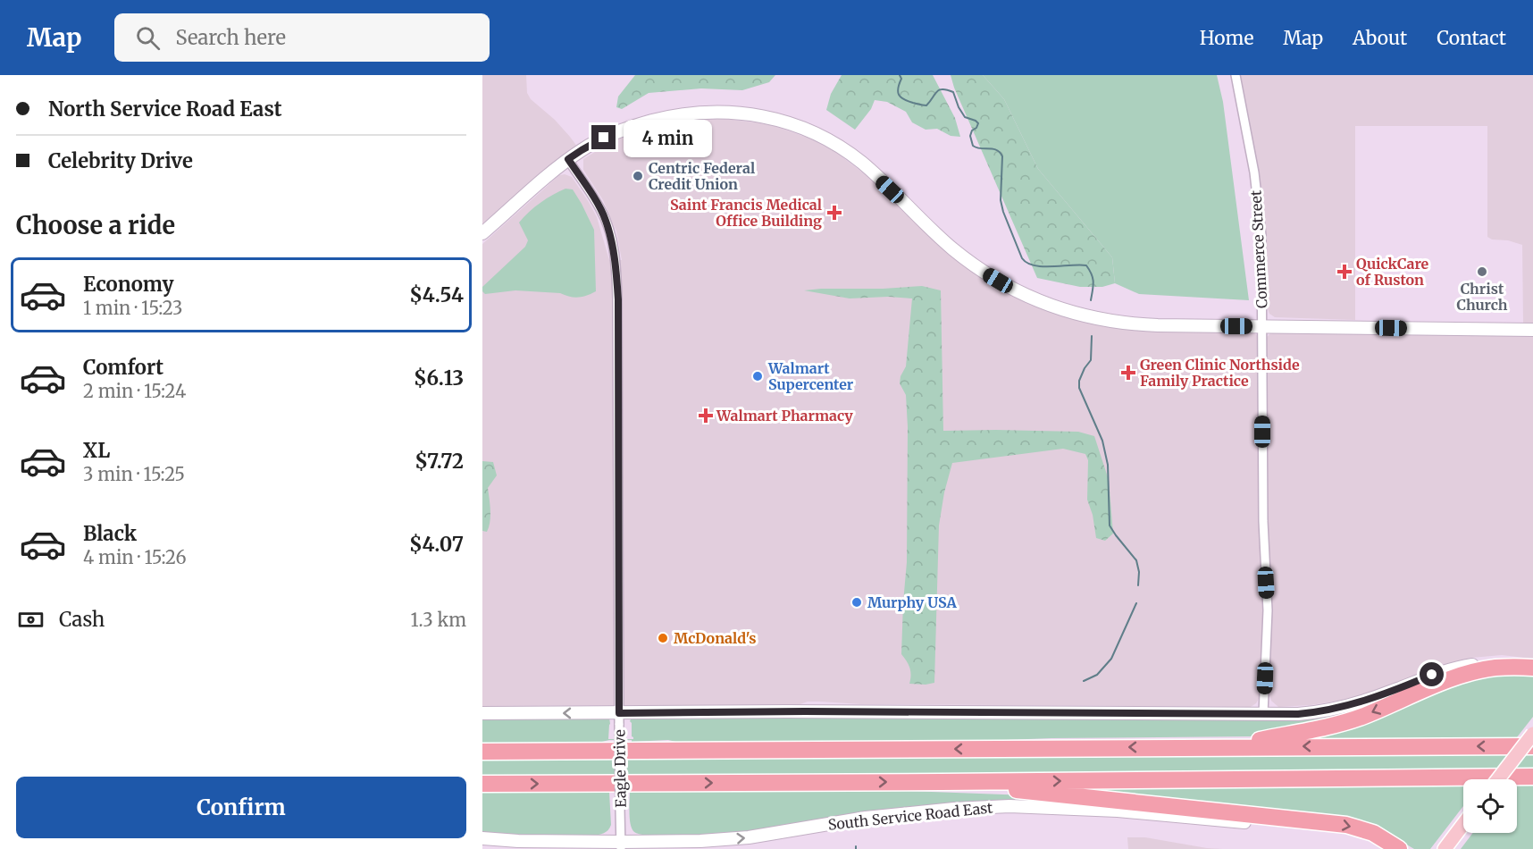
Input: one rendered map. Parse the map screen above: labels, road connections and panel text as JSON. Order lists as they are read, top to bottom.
{
  "streets": {
    "main road": ["South Service Road East"],
    "street": ["Commerce Street", "Eagle Drive"]
  },
  "crossings": [
    ["Eagle Drive", "South Service Road East"]
  ],
  "places": {
    "other": [
      "Centric Federal Credit Union",
      "Christ Church",
      "Walmart Supercenter",
      "Murphy USA",
      "McDonald's"
    ],
    "health": [
      "Saint Francis Medical Office Building",
      "QuickCare of Ruston",
      "Green Clinic Northside Family Practice",
      "Walmart Pharmacy"
    ]
  },
  "page": {
    "header": "Map",
    "search": "Search here",
    "nav": [
      "Home",
      "Map",
      "About",
      "Contact"
    ],
    "banner": ["North Service Road East", "Celebrity Drive"],
    "bubble": "4 min",
    "heading": "Choose a ride",
    "list": [
      {
        "name": "Economy",
        "note": "1 min · 15:23",
        "value": "$4.54"
      },
      {
        "name": "Comfort",
        "note": "2 min · 15:24",
        "value": "$6.13"
      },
      {
        "name": "XL",
        "note": "3 min · 15:25",
        "value": "$7.72"
      },
      {
        "name": "Black",
        "note": "4 min · 15:26",
        "value": "$4.07"
      }
    ],
    "pay": ["Cash", "1.3 km"],
    "buttons": "Confirm"
  }
}
